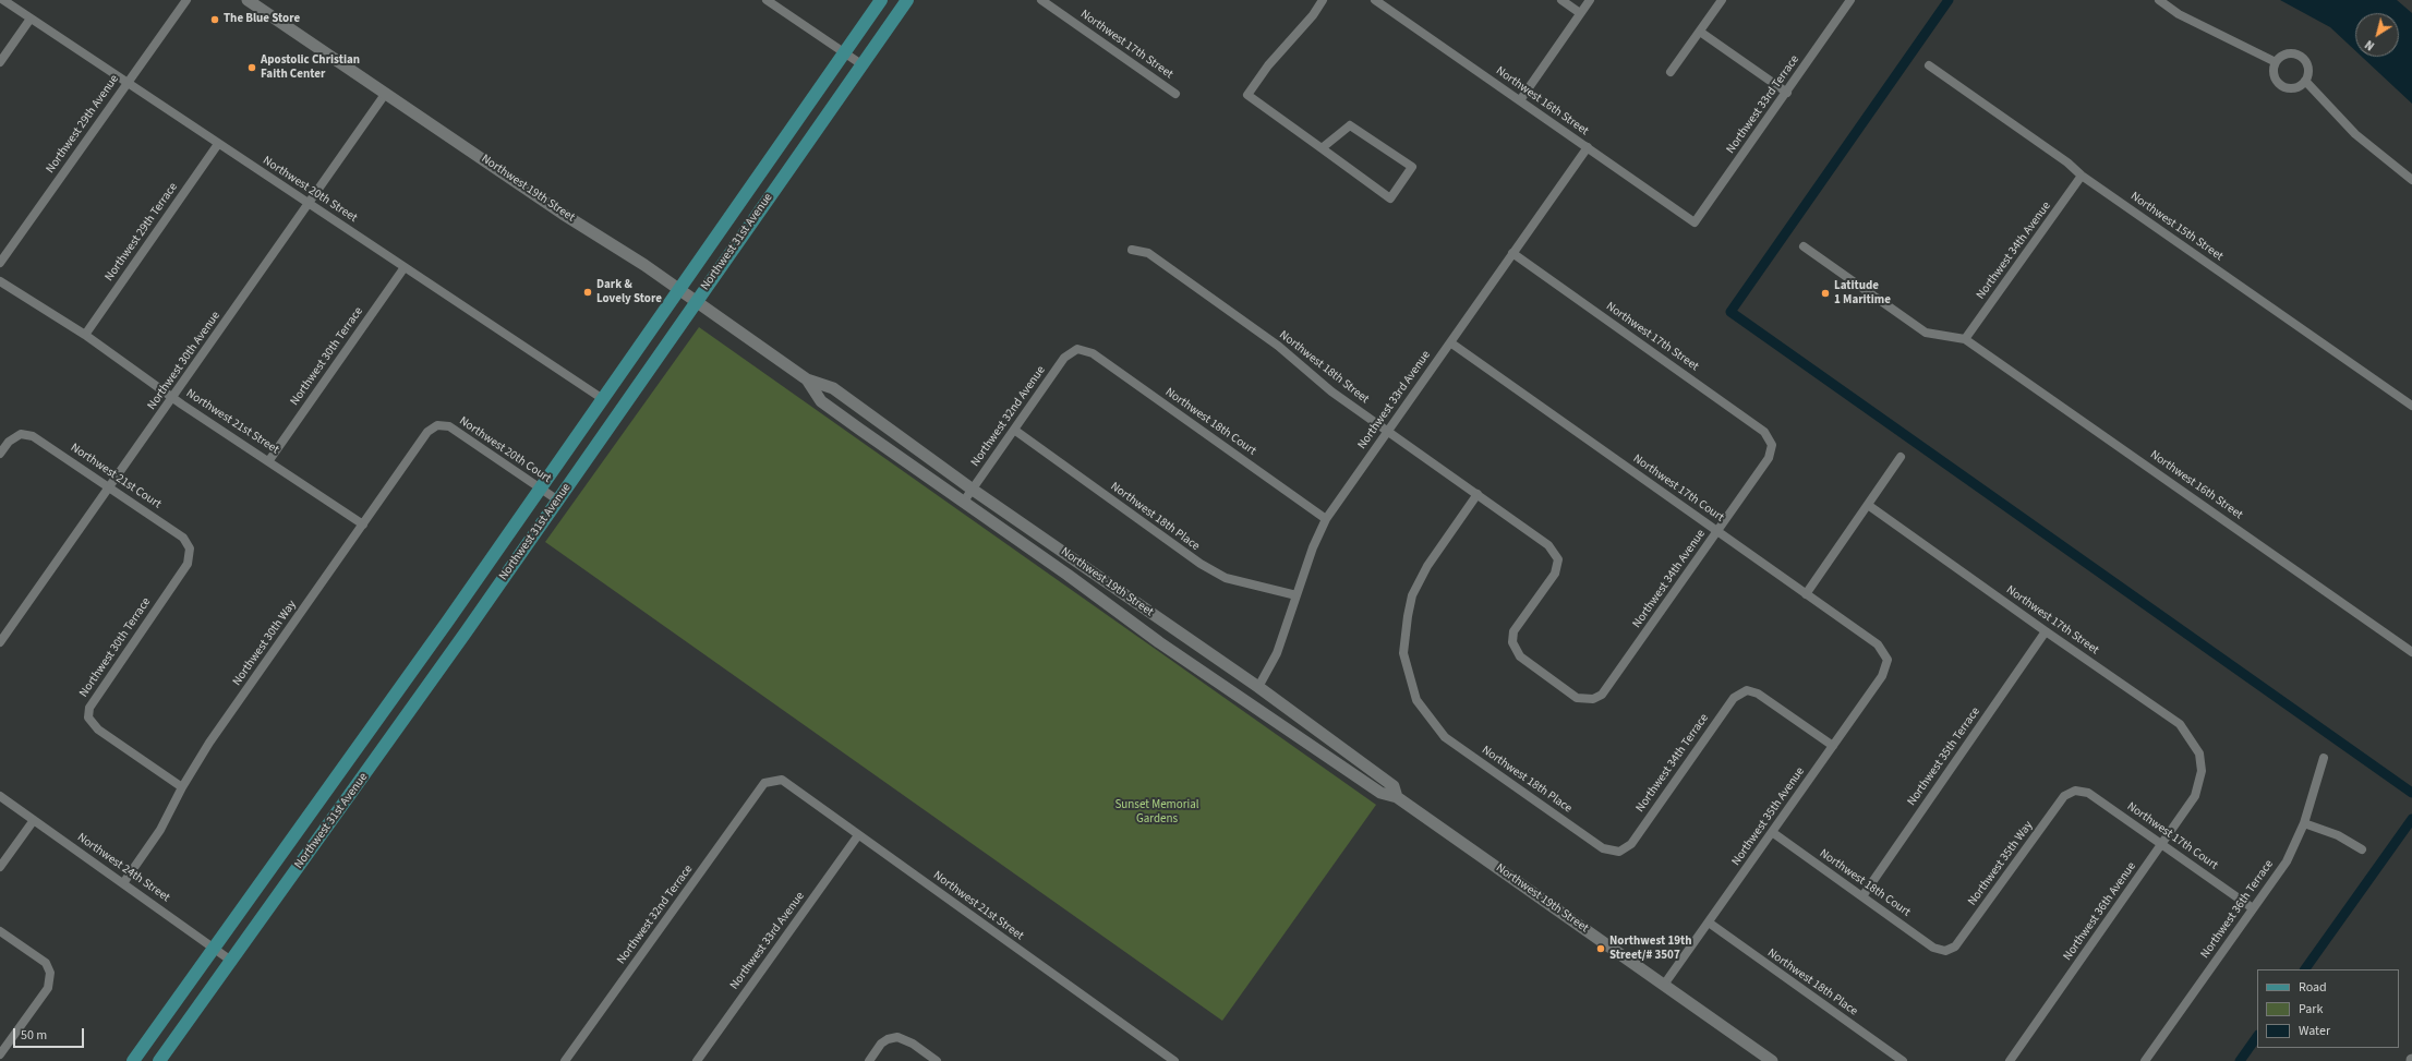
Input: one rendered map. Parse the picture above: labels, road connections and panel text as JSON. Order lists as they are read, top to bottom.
{
  "streets": {
    "main road": ["Northwest 31st Avenue"],
    "street": [
      "Northwest 17th Street",
      "Northwest 16th Street",
      "Northwest 33rd Terrace",
      "Northwest 29th Avenue",
      "Northwest 19th Street",
      "Northwest 20th Street",
      "Northwest 15th Street",
      "Northwest 29th Terrace",
      "Northwest 34th Avenue",
      "Northwest 30th Terrace",
      "Northwest 30th Avenue",
      "Northwest 18th Street",
      "Northwest 33rd Avenue",
      "Northwest 32nd Avenue",
      "Northwest 21st Street",
      "Northwest 18th Court",
      "Northwest 20th Court",
      "Northwest 21st Court",
      "Northwest 17th Court",
      "Northwest 18th Place",
      "Northwest 30th Way",
      "Northwest 35th Terrace",
      "Northwest 34th Terrace",
      "Northwest 35th Avenue",
      "Northwest 35th Way",
      "Northwest 24th Street",
      "Northwest 36th Terrace",
      "Northwest 36th Avenue",
      "Northwest 32nd Terrace"
    ]
  },
  "crossings": [
    ["Northwest 17th Street", "Northwest 34th Avenue"],
    ["Northwest 17th Street", "Northwest 33rd Avenue"],
    ["Northwest 17th Street", "Northwest 35th Terrace"],
    ["Northwest 17th Street", "Northwest 36th Avenue"],
    ["Northwest 16th Street", "Northwest 33rd Terrace"],
    ["Northwest 16th Street", "Northwest 34th Avenue"],
    ["Northwest 16th Street", "Northwest 33rd Avenue"],
    ["Northwest 29th Avenue", "Northwest 20th Street"],
    ["Northwest 19th Street", "Northwest 31st Avenue"],
    ["Northwest 19th Street", "Northwest 30th Avenue"],
    ["Northwest 19th Street", "Northwest 33rd Avenue"],
    ["Northwest 19th Street", "Northwest 32nd Avenue"],
    ["Northwest 19th Street", "Northwest 35th Avenue"],
    ["Northwest 20th Street", "Northwest 29th Terrace"],
    ["Northwest 20th Street", "Northwest 31st Avenue"],
    ["Northwest 20th Street", "Northwest 30th Terrace"],
    ["Northwest 20th Street", "Northwest 30th Avenue"],
    ["Northwest 15th Street", "Northwest 34th Avenue"],
    ["Northwest 29th Terrace", "Northwest 21st Street"],
    ["Northwest 31st Avenue", "Northwest 20th Court"],
    ["Northwest 31st Avenue", "Northwest 24th Street"],
    ["Northwest 34th Avenue", "Northwest 18th Street"],
    ["Northwest 34th Avenue", "Northwest 17th Court"],
    ["Northwest 30th Terrace", "Northwest 21st Street"],
    ["Northwest 30th Terrace", "Northwest 21st Court"],
    ["Northwest 30th Terrace", "Northwest 30th Way"],
    ["Northwest 30th Avenue", "Northwest 21st Street"],
    ["Northwest 30th Avenue", "Northwest 21st Court"],
    ["Northwest 18th Street", "Northwest 33rd Avenue"],
    ["Northwest 18th Street", "Northwest 18th Place"],
    ["Northwest 33rd Avenue", "Northwest 21st Street"],
    ["Northwest 33rd Avenue", "Northwest 18th Court"],
    ["Northwest 33rd Avenue", "Northwest 17th Court"],
    ["Northwest 33rd Avenue", "Northwest 18th Place"],
    ["Northwest 32nd Avenue", "Northwest 18th Court"],
    ["Northwest 32nd Avenue", "Northwest 18th Place"],
    ["Northwest 21st Street", "Northwest 30th Way"],
    ["Northwest 21st Street", "Northwest 32nd Terrace"],
    ["Northwest 18th Court", "Northwest 35th Terrace"],
    ["Northwest 18th Court", "Northwest 35th Avenue"],
    ["Northwest 18th Court", "Northwest 35th Way"],
    ["Northwest 20th Court", "Northwest 30th Way"],
    ["Northwest 17th Court", "Northwest 35th Avenue"],
    ["Northwest 17th Court", "Northwest 35th Way"],
    ["Northwest 17th Court", "Northwest 36th Terrace"],
    ["Northwest 17th Court", "Northwest 36th Avenue"],
    ["Northwest 18th Place", "Northwest 34th Terrace"],
    ["Northwest 18th Place", "Northwest 35th Avenue"],
    ["Northwest 30th Way", "Northwest 24th Street"],
    ["Northwest 34th Terrace", "Northwest 35th Avenue"]
  ],
  "parks": ["Sunset Memorial Gardens"],
  "places": [
    "The Blue Store",
    "Apostolic Christian Faith Center",
    "Dark & Lovely Store",
    "Latitude 1 Maritime",
    "Northwest 19th Street/# 3507"
  ],
  "legend": ["Road", "Park", "Water"],
  "scale_bar": "50 m",
  "north": "bottom left"
}
